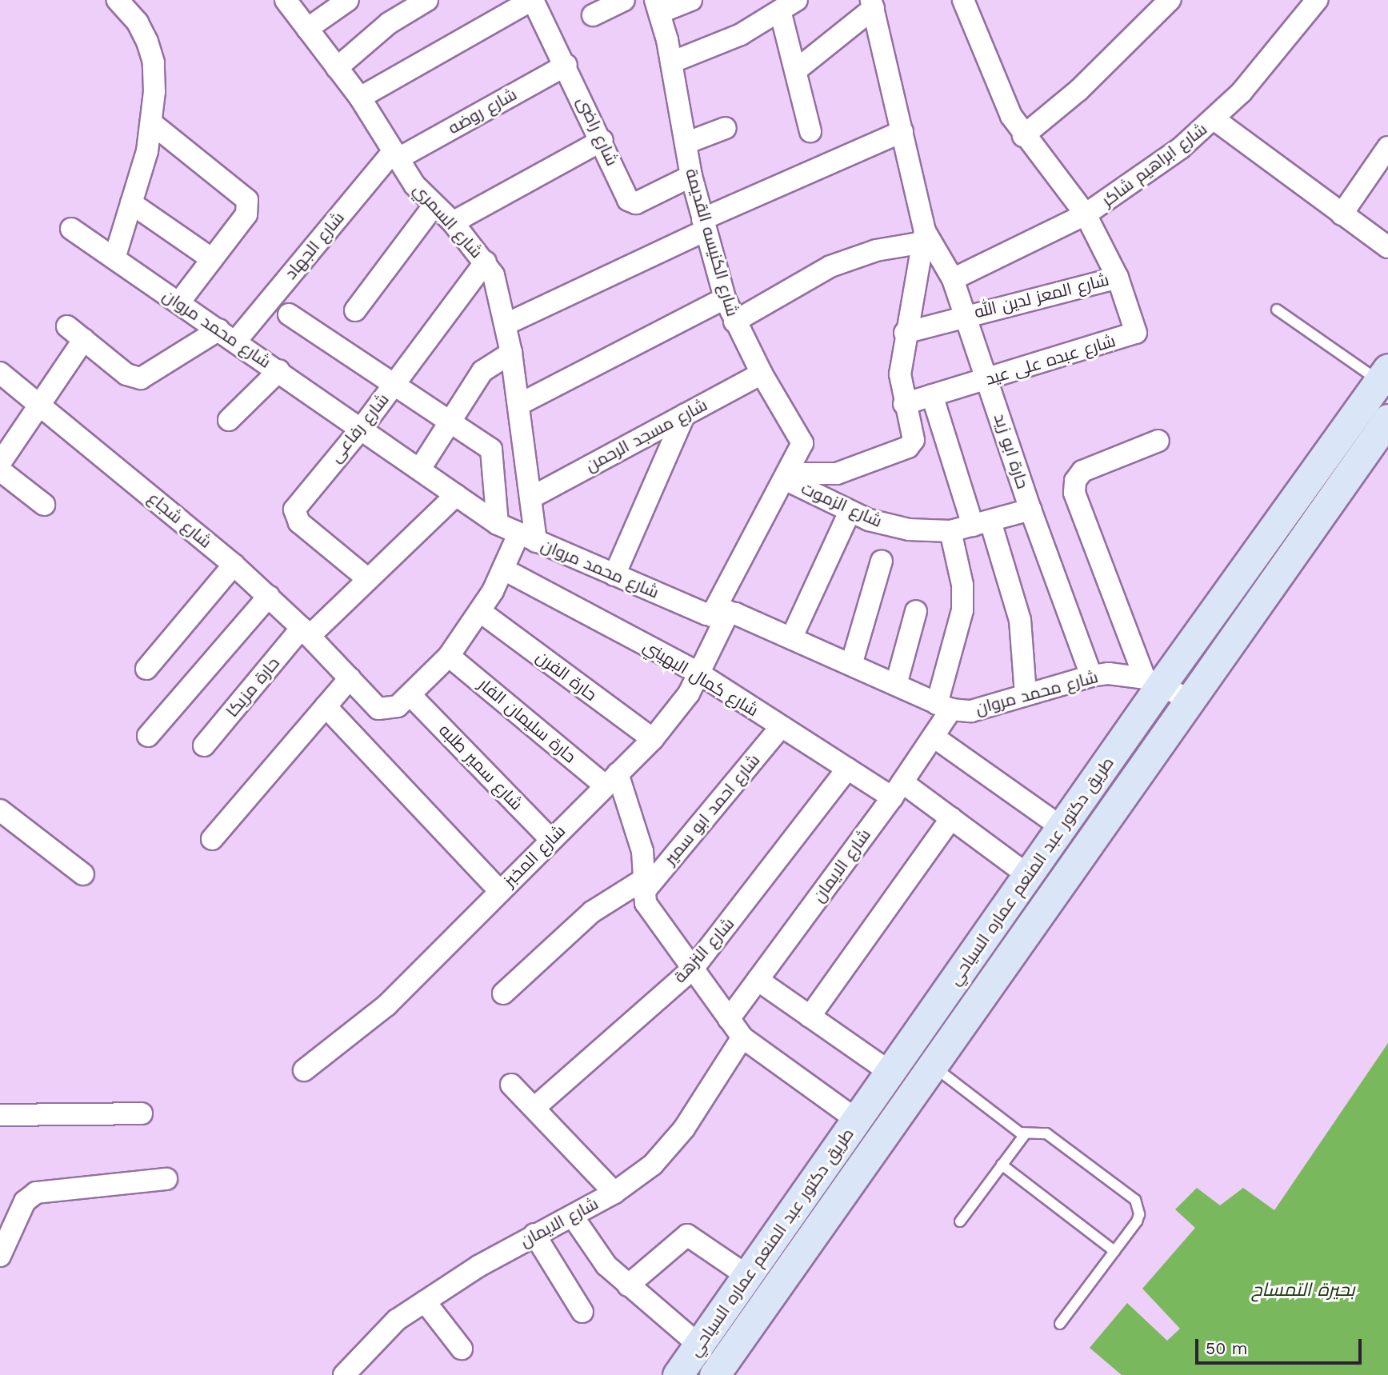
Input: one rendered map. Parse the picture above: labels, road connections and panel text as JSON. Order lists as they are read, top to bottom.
{
  "streets": {
    "main road": ["طريق دكتور عبد المنعم عماره السياحي"],
    "street": [
      "شارع روضه",
      "شارع راضى",
      "شارع ابراهيم شاكر",
      "شارع السمري",
      "شارع الكنيسه القديمة",
      "شارع الجهاد",
      "شارع المعز لدين الله",
      "شارع محمد مروان",
      "شارع عبده على عيد",
      "شارع رفاعى",
      "شارع مسجد الرحمن",
      "حارة ابو زيد",
      "شارع الزموت",
      "شارع شجاع",
      "حارة الفرن",
      "شارع كمال البهيني",
      "حارة مزيكا",
      "حارة سليمان الفار",
      "شارع سمير طلبه",
      "شارع احمد ابو سمير",
      "شارع المخبز",
      "شارع الايمان",
      "شارع النزهة"
    ]
  },
  "crossings": [
    ["شارع روضه", "شارع راضى"],
    ["شارع روضه", "شارع السمري"],
    ["شارع روضه", "شارع الجهاد"],
    ["شارع راضى", "شارع الكنيسه القديمة"],
    ["شارع ابراهيم شاكر", "شارع عبده على عيد"],
    ["شارع ابراهيم شاكر", "حارة ابو زيد"],
    ["شارع السمري", "شارع الجهاد"],
    ["شارع السمري", "شارع محمد مروان"],
    ["شارع السمري", "شارع رفاعى"],
    ["شارع السمري", "شارع مسجد الرحمن"],
    ["شارع السمري", "شارع شجاع"],
    ["شارع الكنيسه القديمة", "شارع محمد مروان"],
    ["شارع الكنيسه القديمة", "شارع مسجد الرحمن"],
    ["شارع الكنيسه القديمة", "شارع الزموت"],
    ["شارع الكنيسه القديمة", "شارع المخبز"],
    ["شارع الجهاد", "شارع محمد مروان"],
    ["شارع المعز لدين الله", "شارع عبده على عيد"],
    ["شارع المعز لدين الله", "حارة ابو زيد"],
    ["شارع محمد مروان", "شارع رفاعى"],
    ["شارع محمد مروان", "حارة ابو زيد"],
    ["شارع محمد مروان", "شارع شجاع"],
    ["شارع محمد مروان", "حارة مزيكا"],
    ["شارع محمد مروان", "شارع المخبز"],
    ["شارع محمد مروان", "شارع الايمان"],
    ["شارع محمد مروان", "طريق دكتور عبد المنعم عماره السياحي"],
    ["شارع عبده على عيد", "حارة ابو زيد"],
    ["شارع رفاعى", "حارة مزيكا"],
    ["حارة ابو زيد", "شارع الزموت"],
    ["شارع الزموت", "شارع الايمان"],
    ["شارع شجاع", "حارة الفرن"],
    ["شارع شجاع", "شارع كمال البهيني"],
    ["شارع شجاع", "حارة مزيكا"],
    ["شارع شجاع", "حارة سليمان الفار"],
    ["شارع شجاع", "شارع سمير طلبه"],
    ["حارة الفرن", "شارع المخبز"],
    ["شارع كمال البهيني", "شارع احمد ابو سمير"],
    ["شارع كمال البهيني", "شارع المخبز"],
    ["شارع كمال البهيني", "شارع الايمان"],
    ["شارع كمال البهيني", "طريق دكتور عبد المنعم عماره السياحي"],
    ["شارع كمال البهيني", "شارع النزهة"],
    ["حارة سليمان الفار", "شارع المخبز"],
    ["شارع سمير طلبه", "شارع المخبز"]
  ],
  "water": ["بحيرة التمساح"],
  "scale_bar": "50 m"
}
